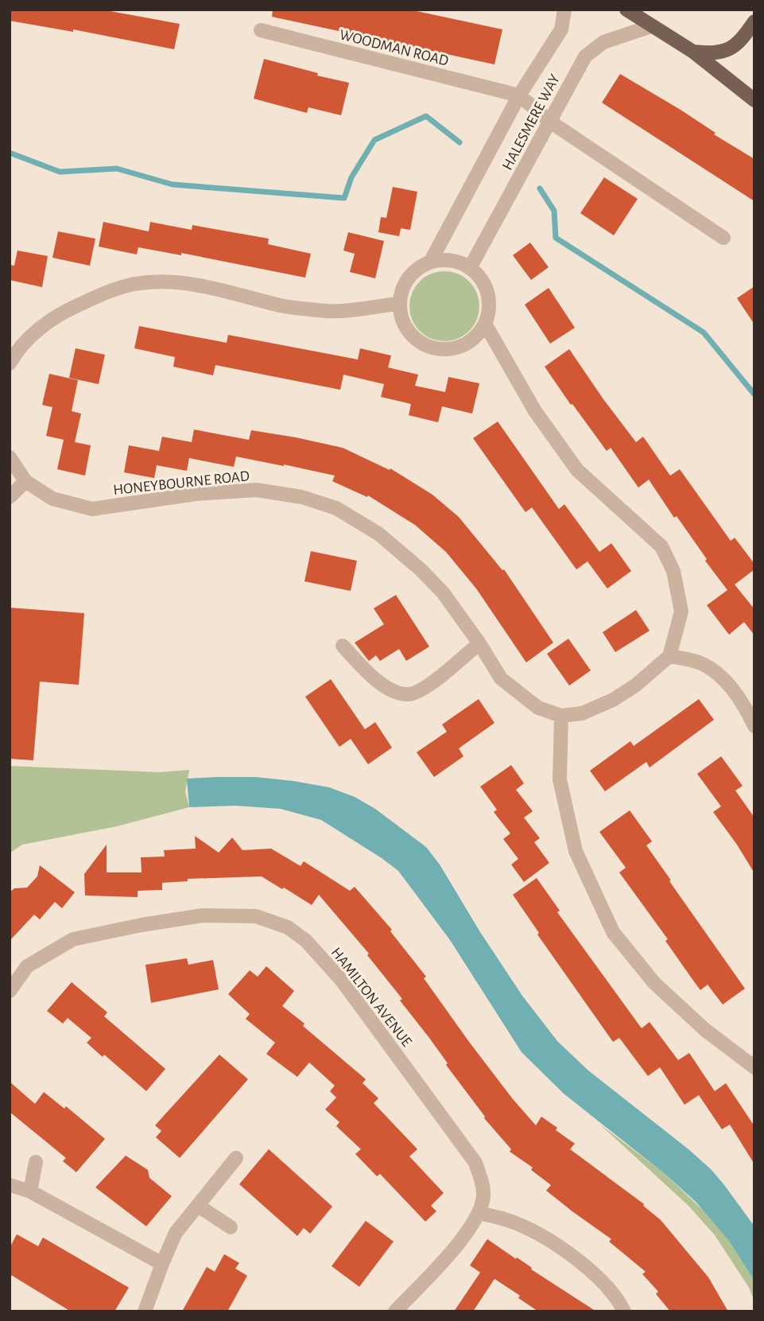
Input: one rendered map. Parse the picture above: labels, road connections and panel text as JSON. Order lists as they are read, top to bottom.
{
  "streets": {
    "street": [
      "WOODMAN ROAD",
      "HALESMERE WAY",
      "HONEYBOURNE ROAD",
      "HAMILTON AVENUE"
    ]
  },
  "crossings": [
    ["WOODMAN ROAD", "HALESMERE WAY"]
  ]
}
